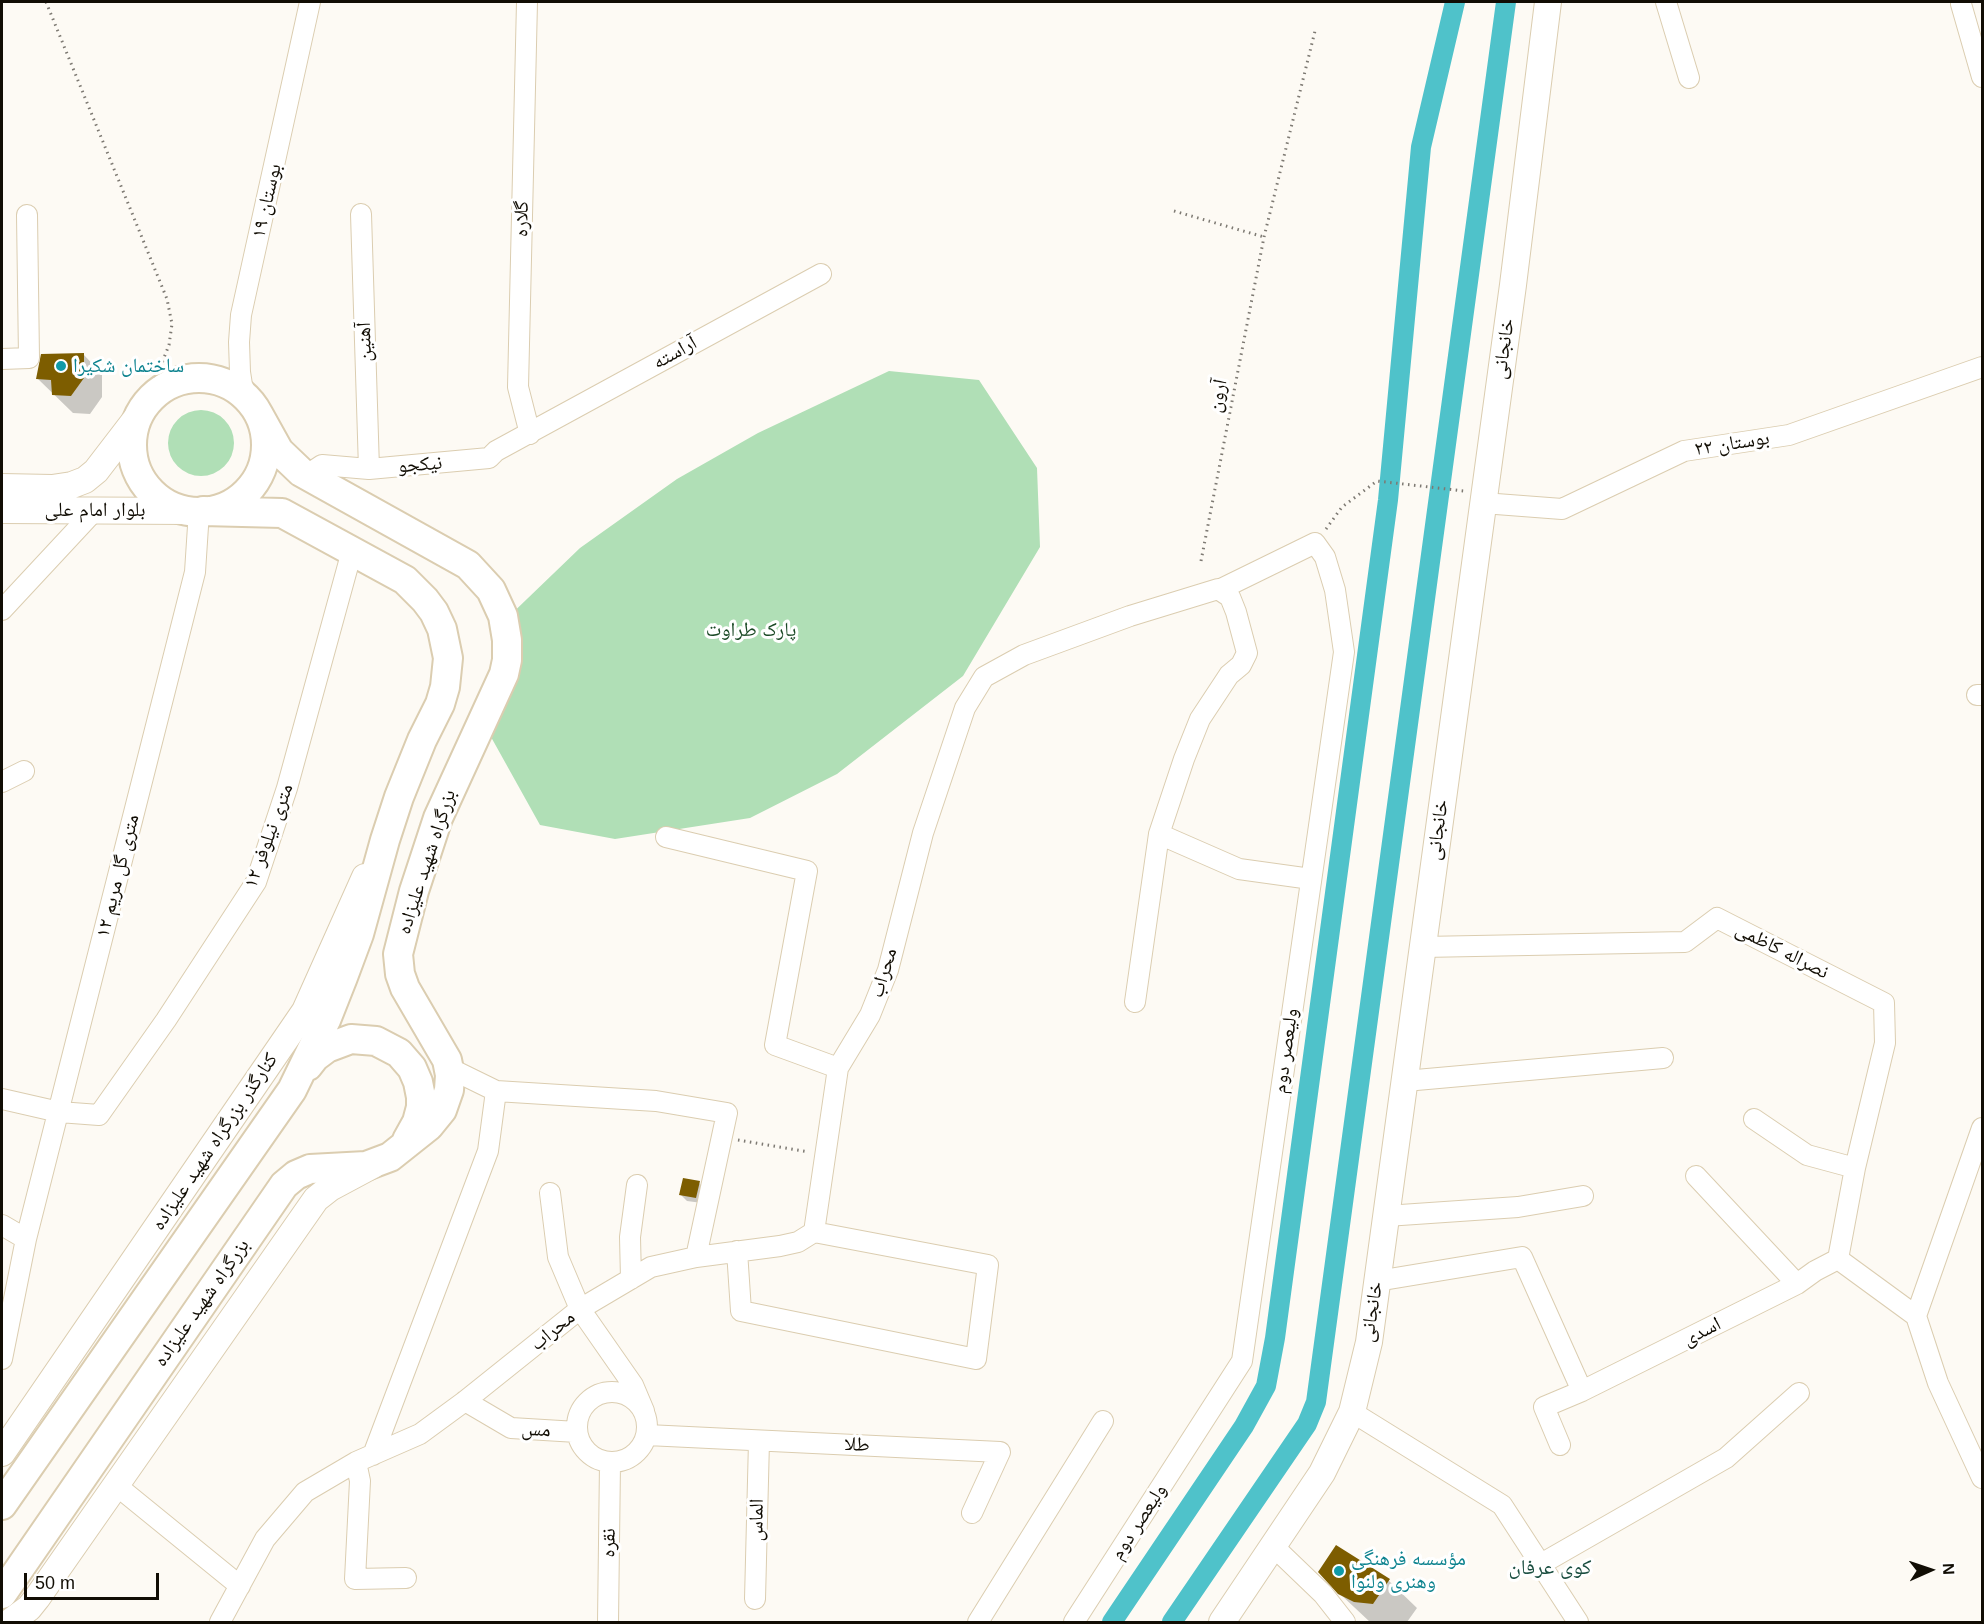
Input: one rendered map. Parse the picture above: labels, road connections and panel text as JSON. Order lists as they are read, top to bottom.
{
  "streets": {
    "highway": ["بزرگراه شهید علیزاده"],
    "main road": ["خانجانی", "بلوار امام علی", "کنارگذر بزرگراه شهید علیزاده"],
    "street": [
      "بوستان ۱۹",
      "گلاره",
      "آهنین",
      "آراسته",
      "بوستان ۲۲",
      "نیکجو",
      "۱۲ متری نیلوفر",
      "۱۲ متری گل مریم",
      "نصراله کاظمی",
      "محراب",
      "ولیعصر دوم",
      "اسدی",
      "مس",
      "طلا",
      "الماس",
      "نقره"
    ],
    "path": ["آرون"]
  },
  "crossings": [
    ["بوستان ۱۹", "بلوار امام علی"],
    ["بوستان ۱۹", "بزرگراه شهید علیزاده"],
    ["بوستان ۱۹", "۱۲ متری گل مریم"],
    ["گلاره", "آراسته"],
    ["گلاره", "نیکجو"],
    ["آهنین", "نیکجو"],
    ["خانجانی", "بوستان ۲۲"],
    ["خانجانی", "نصراله کاظمی"],
    ["آراسته", "نیکجو"],
    ["نیکجو", "بزرگراه شهید علیزاده"],
    ["بلوار امام علی", "بزرگراه شهید علیزاده"],
    ["بلوار امام علی", "۱۲ متری گل مریم"],
    ["۱۲ متری نیلوفر", "۱۲ متری گل مریم"],
    ["بزرگراه شهید علیزاده", "۱۲ متری گل مریم"],
    ["نصراله کاظمی", "اسدی"],
    ["محراب", "مس"],
    ["مس", "طلا"],
    ["مس", "نقره"],
    ["طلا", "الماس"],
    ["طلا", "نقره"]
  ],
  "districts": ["کوی عرفان"],
  "parks": ["پارک طراوت"],
  "places": ["ساختمان شکیرا", "مؤسسه فرهنگی وهنری ولنوا"],
  "scale_bar": "50 m",
  "north": "right"
}
